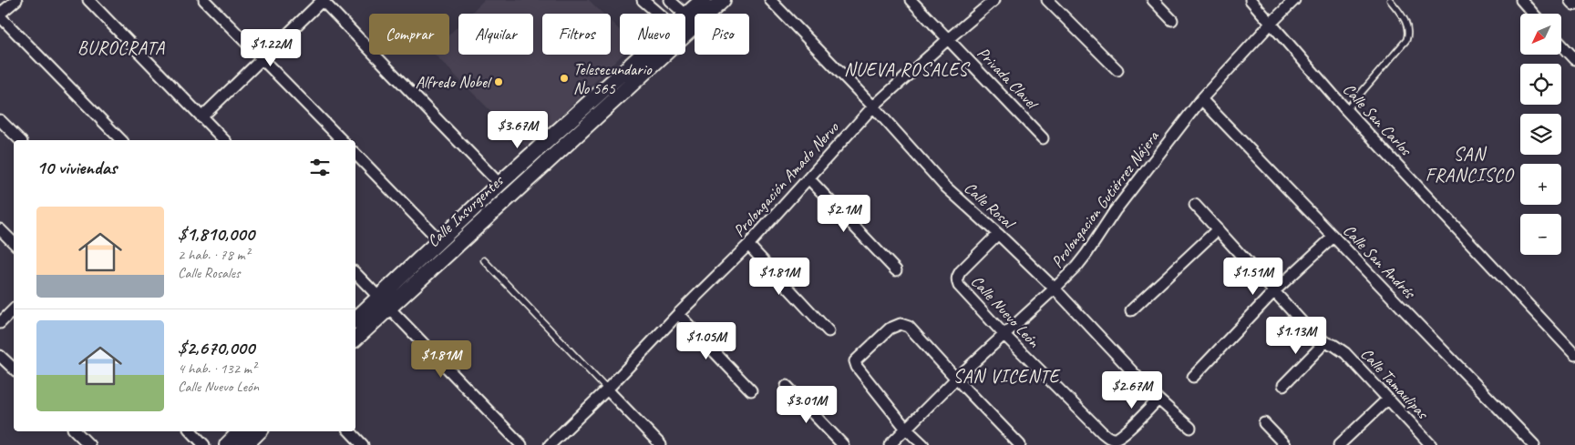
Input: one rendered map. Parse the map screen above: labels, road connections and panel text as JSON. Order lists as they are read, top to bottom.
{
  "streets": {
    "main road": ["Calle Insurgentes"],
    "street": [
      "Privada Clavel",
      "Calle San Carlos",
      "Prolongación Amado Nervo",
      "Prolongacion Gutiérrez Nájera",
      "Calle Rosal",
      "Calle San Andrés",
      "Calle Nuevo León",
      "Calle Tamaulipas"
    ]
  },
  "crossings": [
    ["Privada Clavel", "Prolongación Amado Nervo"],
    ["Calle San Carlos", "Prolongacion Gutiérrez Nájera"],
    ["Prolongación Amado Nervo", "Calle Rosal"],
    ["Prolongacion Gutiérrez Nájera", "Calle Rosal"],
    ["Prolongacion Gutiérrez Nájera", "Calle San Andrés"],
    ["Prolongacion Gutiérrez Nájera", "Calle Nuevo León"],
    ["Calle Rosal", "Calle Nuevo León"]
  ],
  "districts": [
    "BUROCRATA",
    "NUEVA ROSALES",
    "SAN FRANCISCO",
    "SAN VICENTE"
  ],
  "places": ["Telesecundario No 565", "Alfredo Nobel"],
  "north": "bottom left",
  "page": {
    "map_buttons": ["+", "−"],
    "chip": [
      "Comprar",
      "Alquilar",
      "Filtros",
      "Nuevo",
      "Piso"
    ],
    "price": [
      "$1.22M",
      "$3.67M",
      "$2.1M",
      "$1.81M",
      "$1.51M",
      "$1.13M",
      "$1.05M",
      "$1.81M",
      "$2.67M",
      "$3.01M"
    ],
    "heading": "10 viviendas",
    "list": [
      {
        "name": "$1,810,000",
        "note": "2 hab. · 78 m² · Calle Rosales"
      },
      {
        "name": "$2,670,000",
        "note": "4 hab. · 132 m² · Calle Nuevo León"
      }
    ]
  }
}
